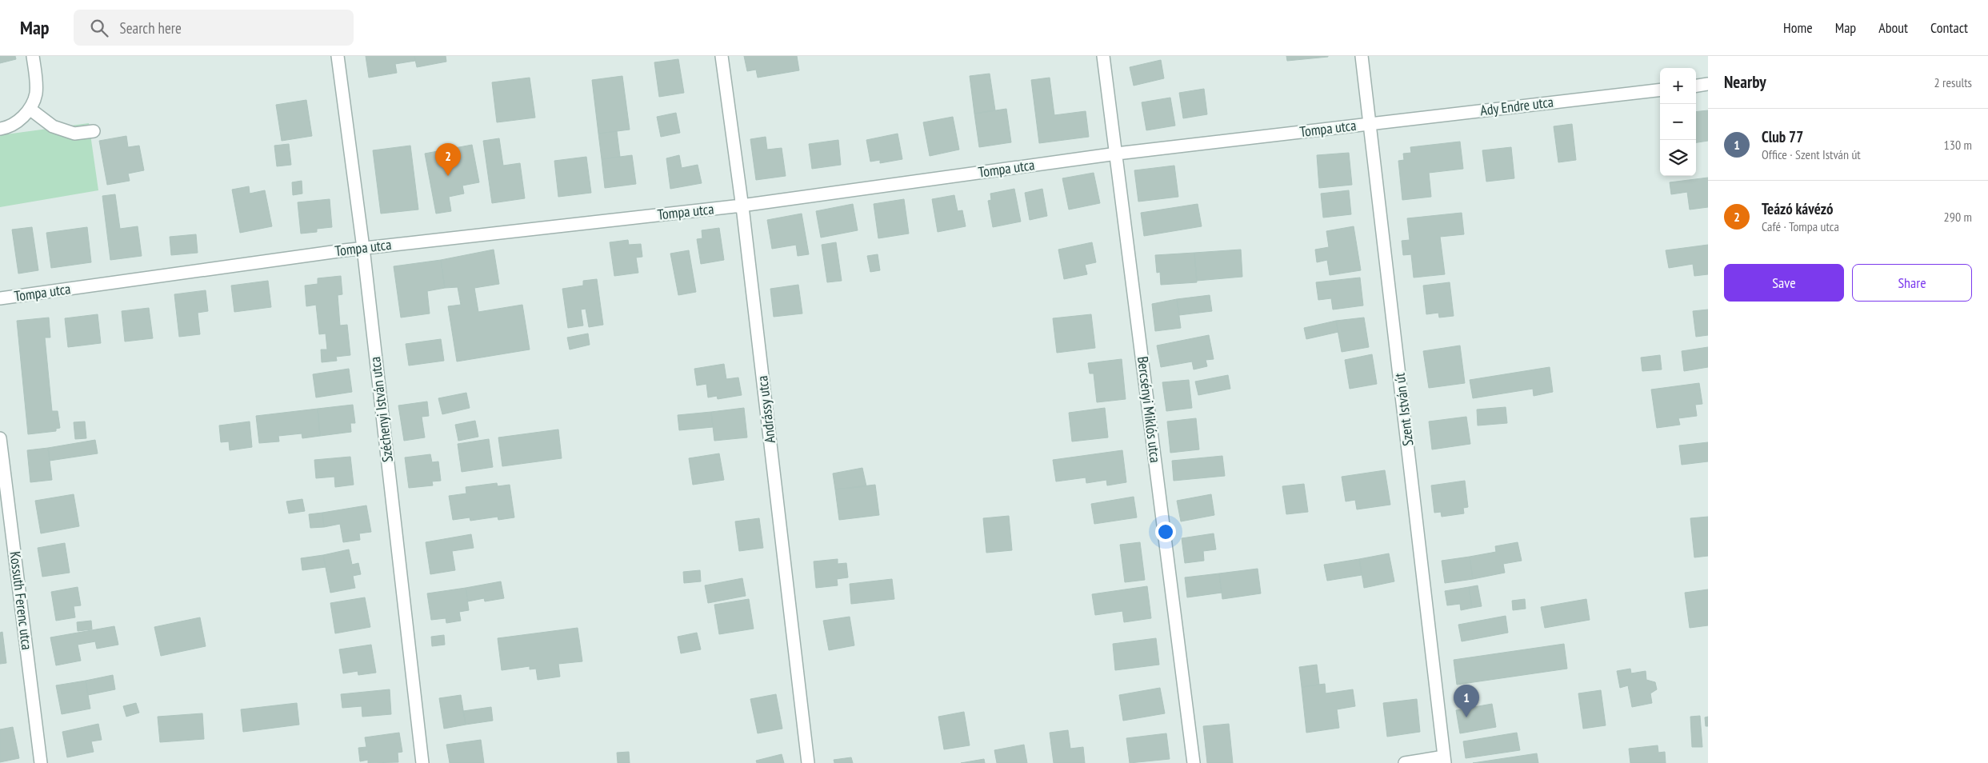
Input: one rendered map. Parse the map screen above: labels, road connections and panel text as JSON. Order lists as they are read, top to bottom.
{
  "streets": {
    "street": [
      "Ady Endre utca",
      "Tompa utca",
      "Széchenyi István utca",
      "Andrássy utca",
      "Bercsényi Miklós utca",
      "Szent István út",
      "Kossuth Ferenc utca"
    ]
  },
  "crossings": [
    ["Ady Endre utca", "Tompa utca"],
    ["Ady Endre utca", "Szent István út"],
    ["Tompa utca", "Széchenyi István utca"],
    ["Tompa utca", "Andrássy utca"],
    ["Tompa utca", "Bercsényi Miklós utca"],
    ["Tompa utca", "Szent István út"]
  ],
  "page": {
    "header": "Map",
    "search": "Search here",
    "nav": [
      "Home",
      "Map",
      "About",
      "Contact"
    ],
    "heading": ["Nearby", "2 results"],
    "map_buttons": ["+", "−"],
    "list": [
      {
        "mark": "1",
        "name": "Club 77",
        "note": "Office · Szent István út",
        "value": "130 m"
      },
      {
        "mark": "2",
        "name": "Teázó kávézó",
        "note": "Café · Tompa utca",
        "value": "290 m"
      }
    ],
    "pins": ["2", "1"],
    "buttons": ["Save", "Share"]
  }
}
